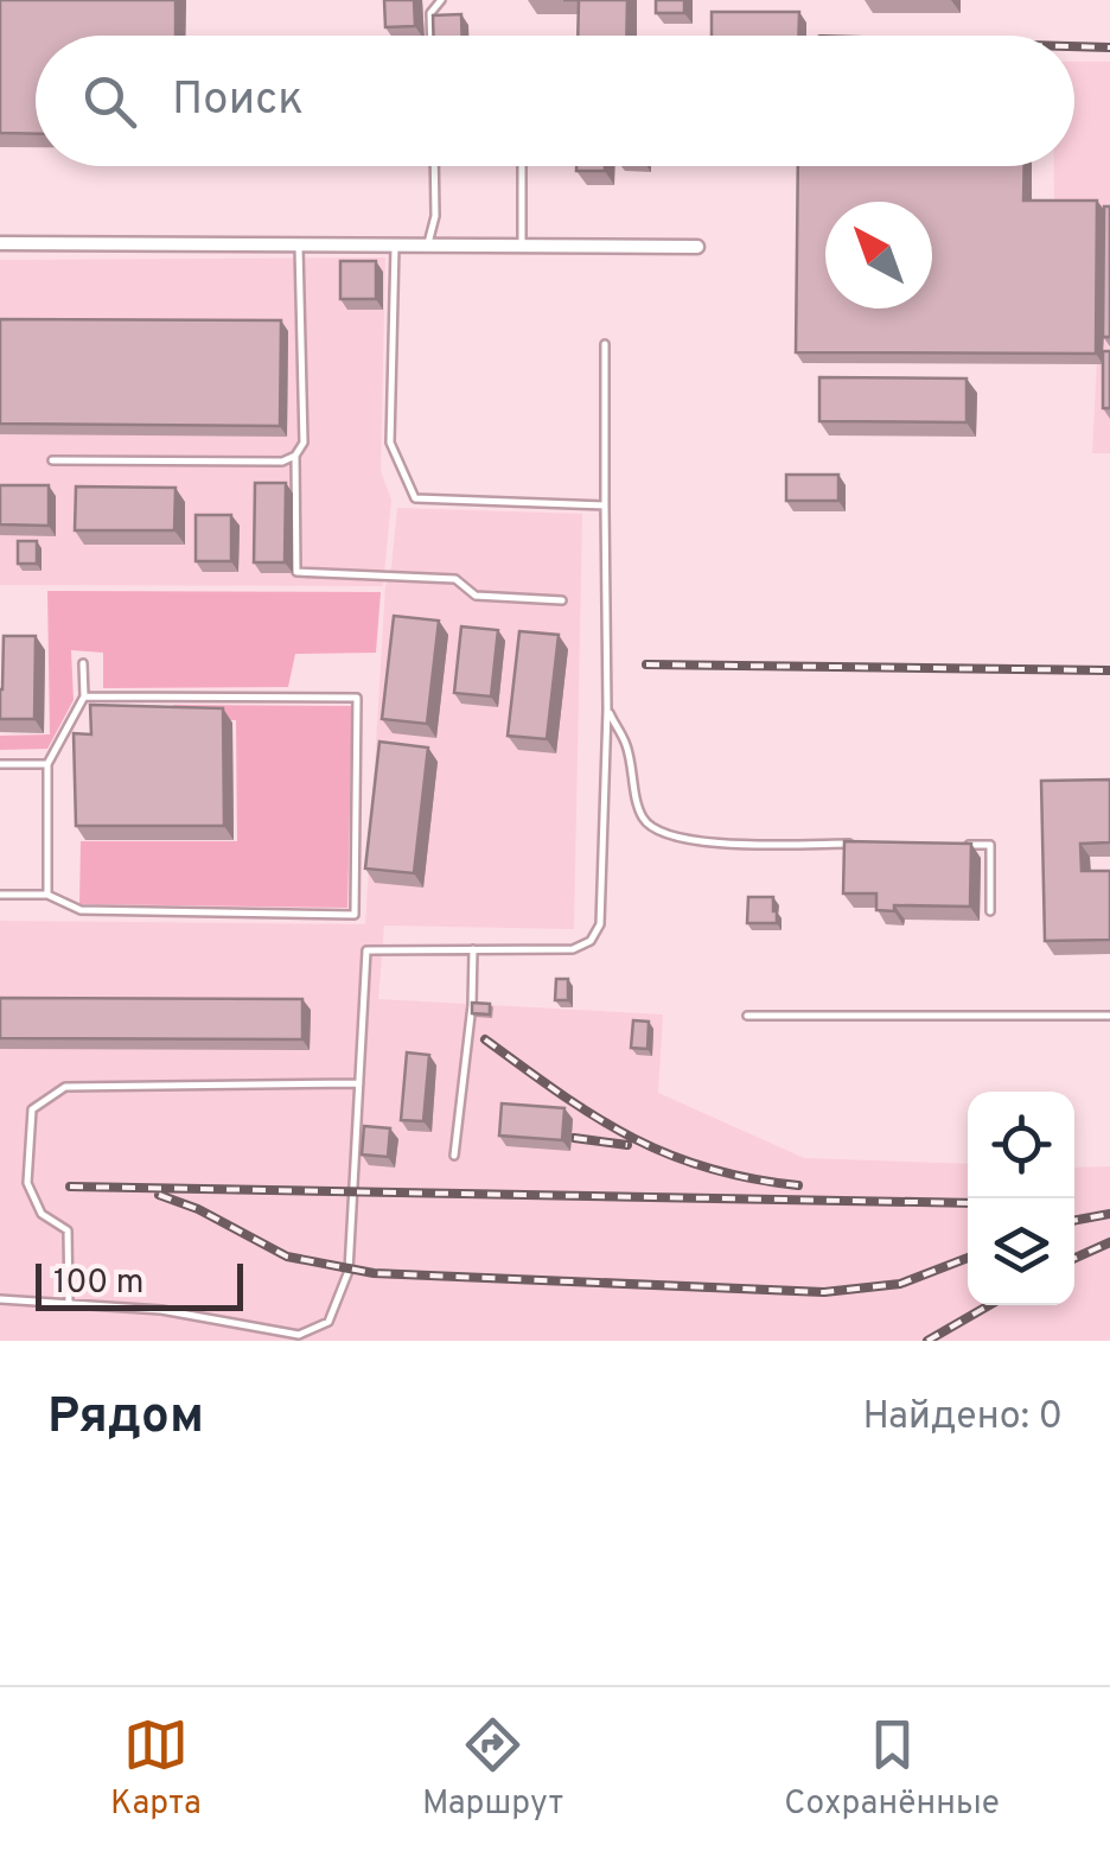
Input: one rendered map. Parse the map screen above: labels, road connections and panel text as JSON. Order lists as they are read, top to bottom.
{
  "scale_bar": "100 m",
  "north": "top left",
  "page": {
    "search": "Поиск",
    "scale": "100 m",
    "heading": ["Рядом", "Найдено: 0"],
    "nav": ["Карта", "Маршрут", "Сохранённые"]
  }
}
